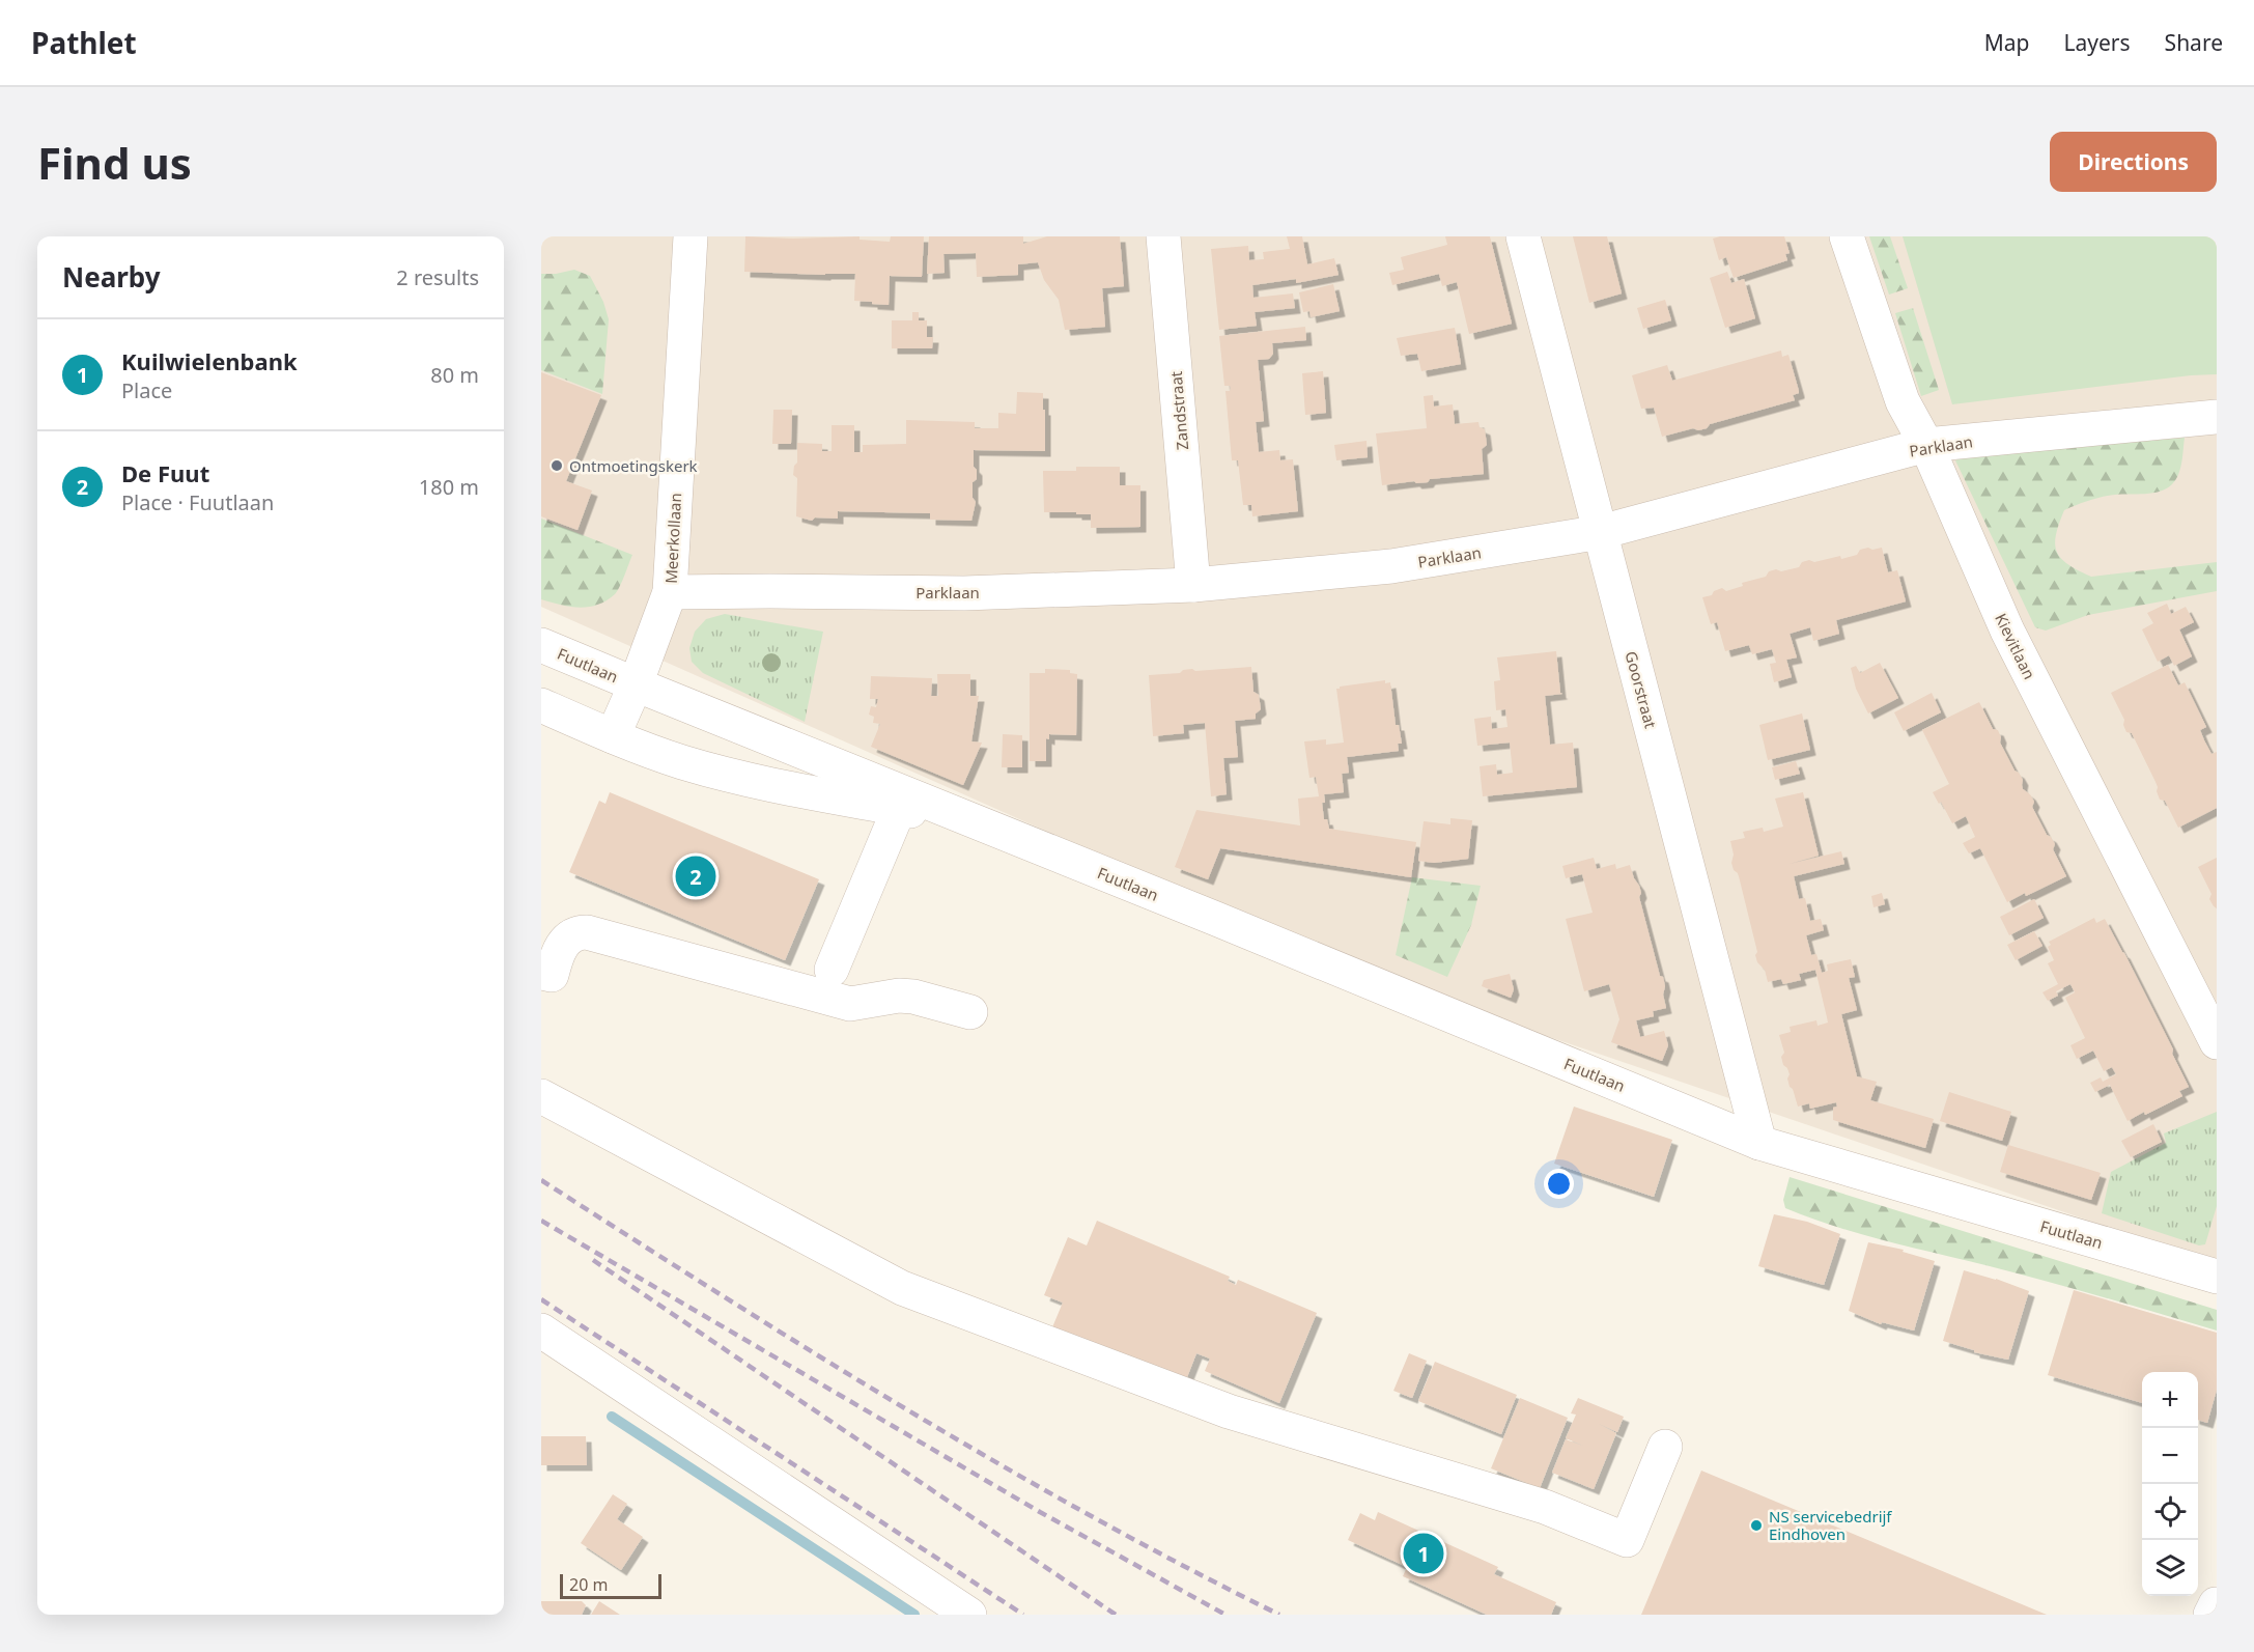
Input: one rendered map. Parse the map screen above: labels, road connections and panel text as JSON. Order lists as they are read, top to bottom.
{
  "streets": {
    "street": [
      "Zandstraat",
      "Parklaan",
      "Meerkollaan",
      "Kievitlaan",
      "Fuutlaan",
      "Goorstraat"
    ]
  },
  "crossings": [
    ["Zandstraat", "Parklaan"],
    ["Parklaan", "Meerkollaan"],
    ["Parklaan", "Kievitlaan"],
    ["Parklaan", "Goorstraat"],
    ["Meerkollaan", "Fuutlaan"],
    ["Fuutlaan", "Goorstraat"]
  ],
  "places": ["Ontmoetingskerk", "NS servicebedrijf Eindhoven"],
  "scale_bar": "20 m",
  "page": {
    "header": "Pathlet",
    "nav": ["Map", "Layers", "Share"],
    "buttons": "Directions",
    "title": "Find us",
    "heading": ["Nearby", "2 results"],
    "list": [
      {
        "mark": "1",
        "name": "Kuilwielenbank",
        "note": "Place",
        "value": "80 m"
      },
      {
        "mark": "2",
        "name": "De Fuut",
        "note": "Place · Fuutlaan",
        "value": "180 m"
      }
    ],
    "pins": ["2", "1"],
    "map_buttons": ["+", "−"],
    "scale": "20 m"
  }
}
